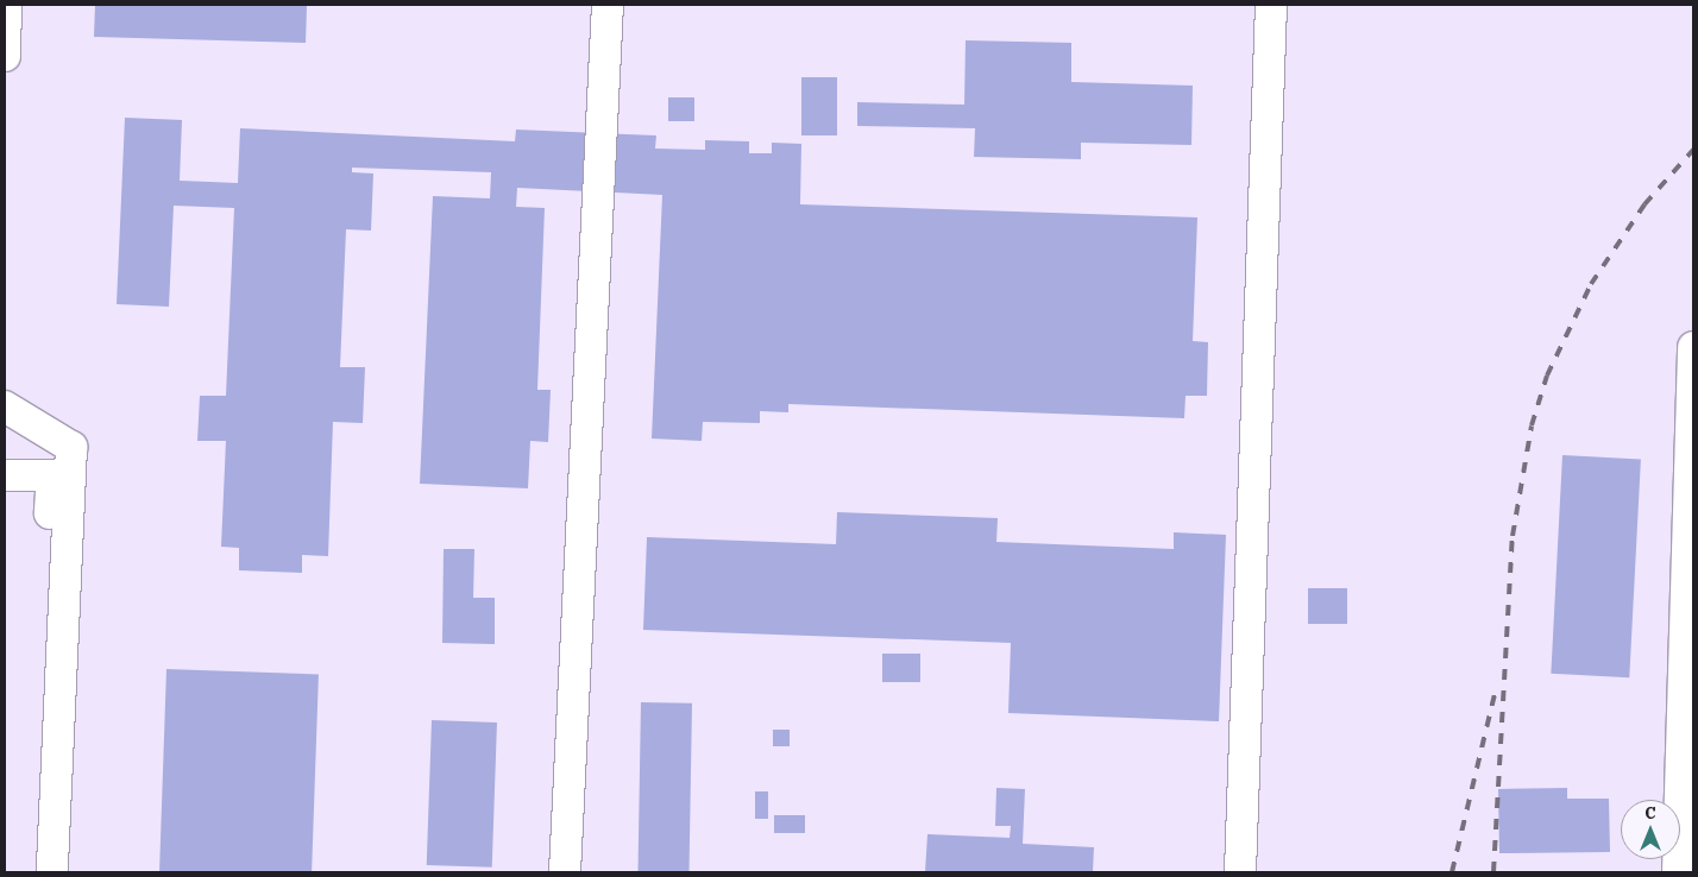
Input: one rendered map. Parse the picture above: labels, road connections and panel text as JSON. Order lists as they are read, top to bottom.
{
  "north": "top"
}
